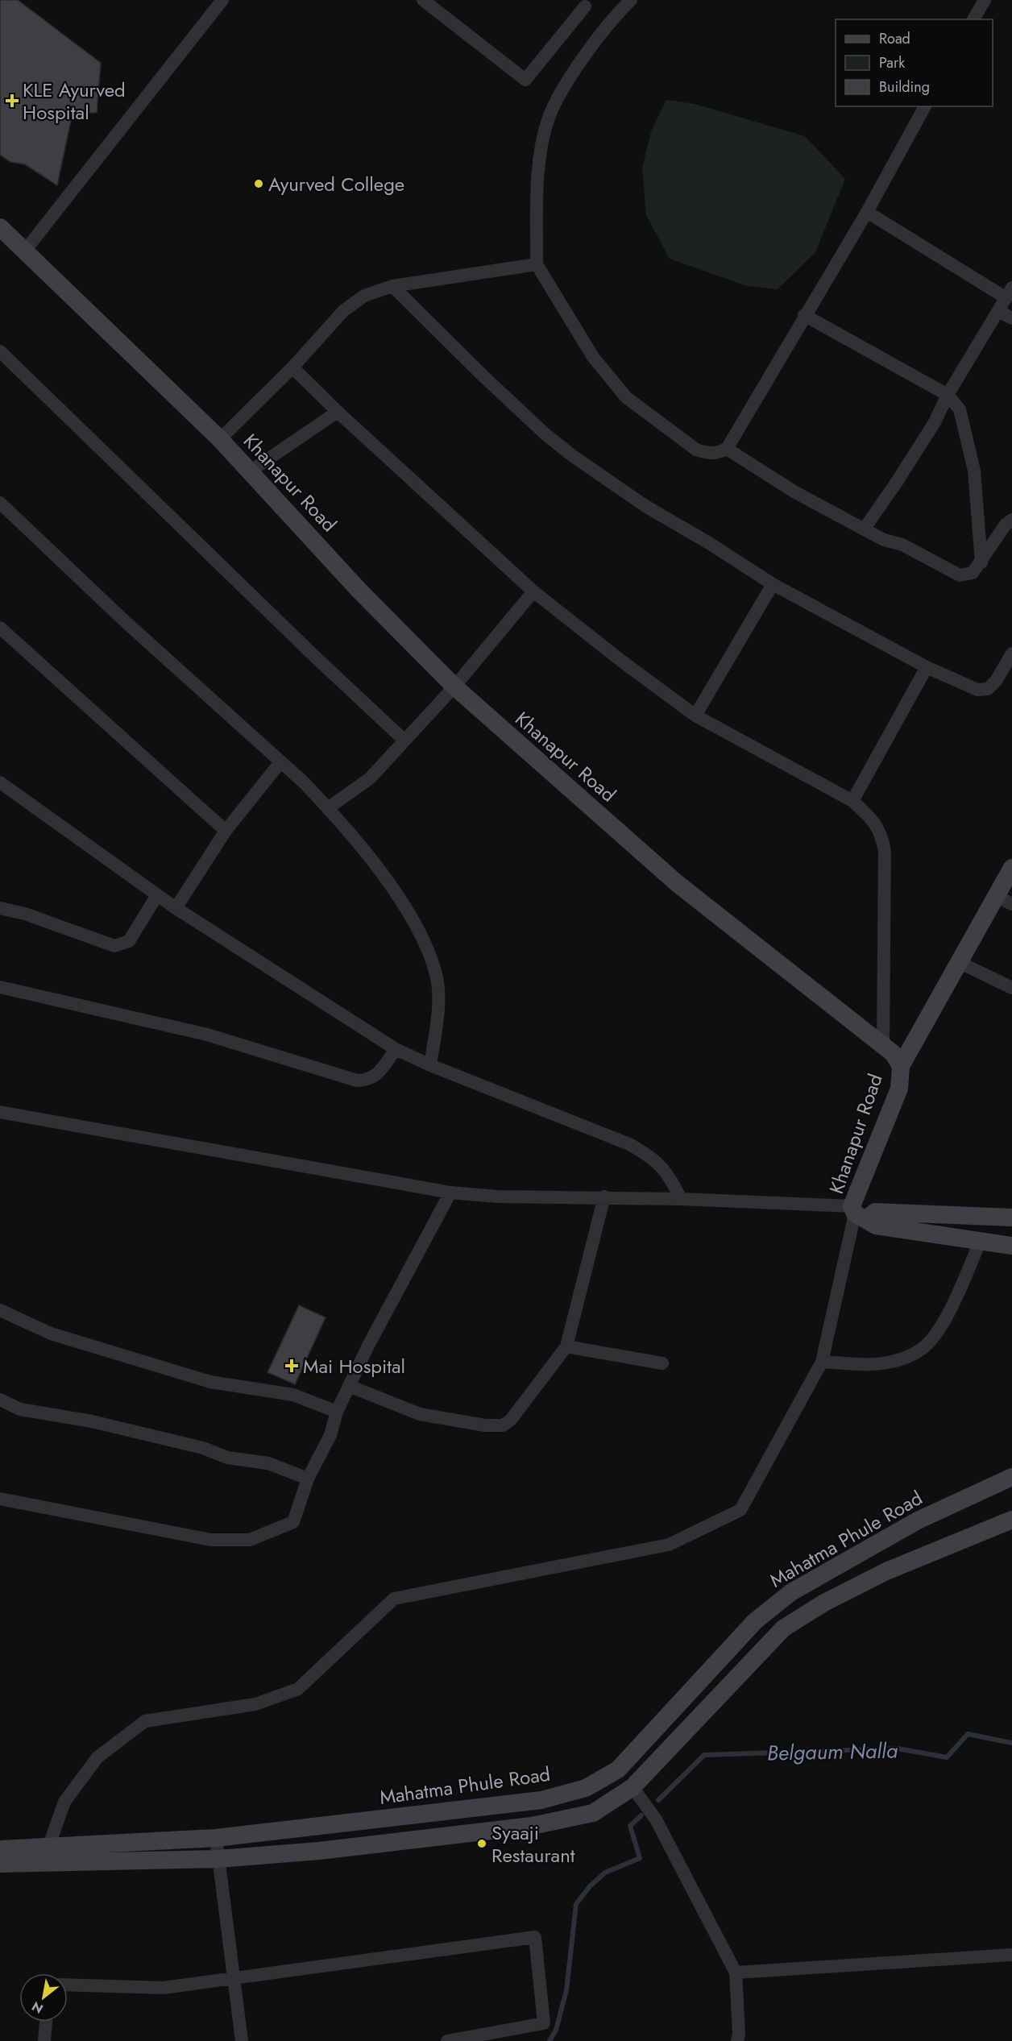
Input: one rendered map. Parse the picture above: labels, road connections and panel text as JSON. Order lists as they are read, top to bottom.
{
  "streets": {
    "main road": ["Khanapur Road", "Mahatma Phule Road"]
  },
  "water": ["Belgaum Nalla"],
  "places": {
    "health": ["KLE Ayurved Hospital", "Mai Hospital"],
    "other": ["Ayurved College", "Syaaji Restaurant"]
  },
  "legend": ["Road", "Park", "Building"],
  "north": "bottom left"
}
